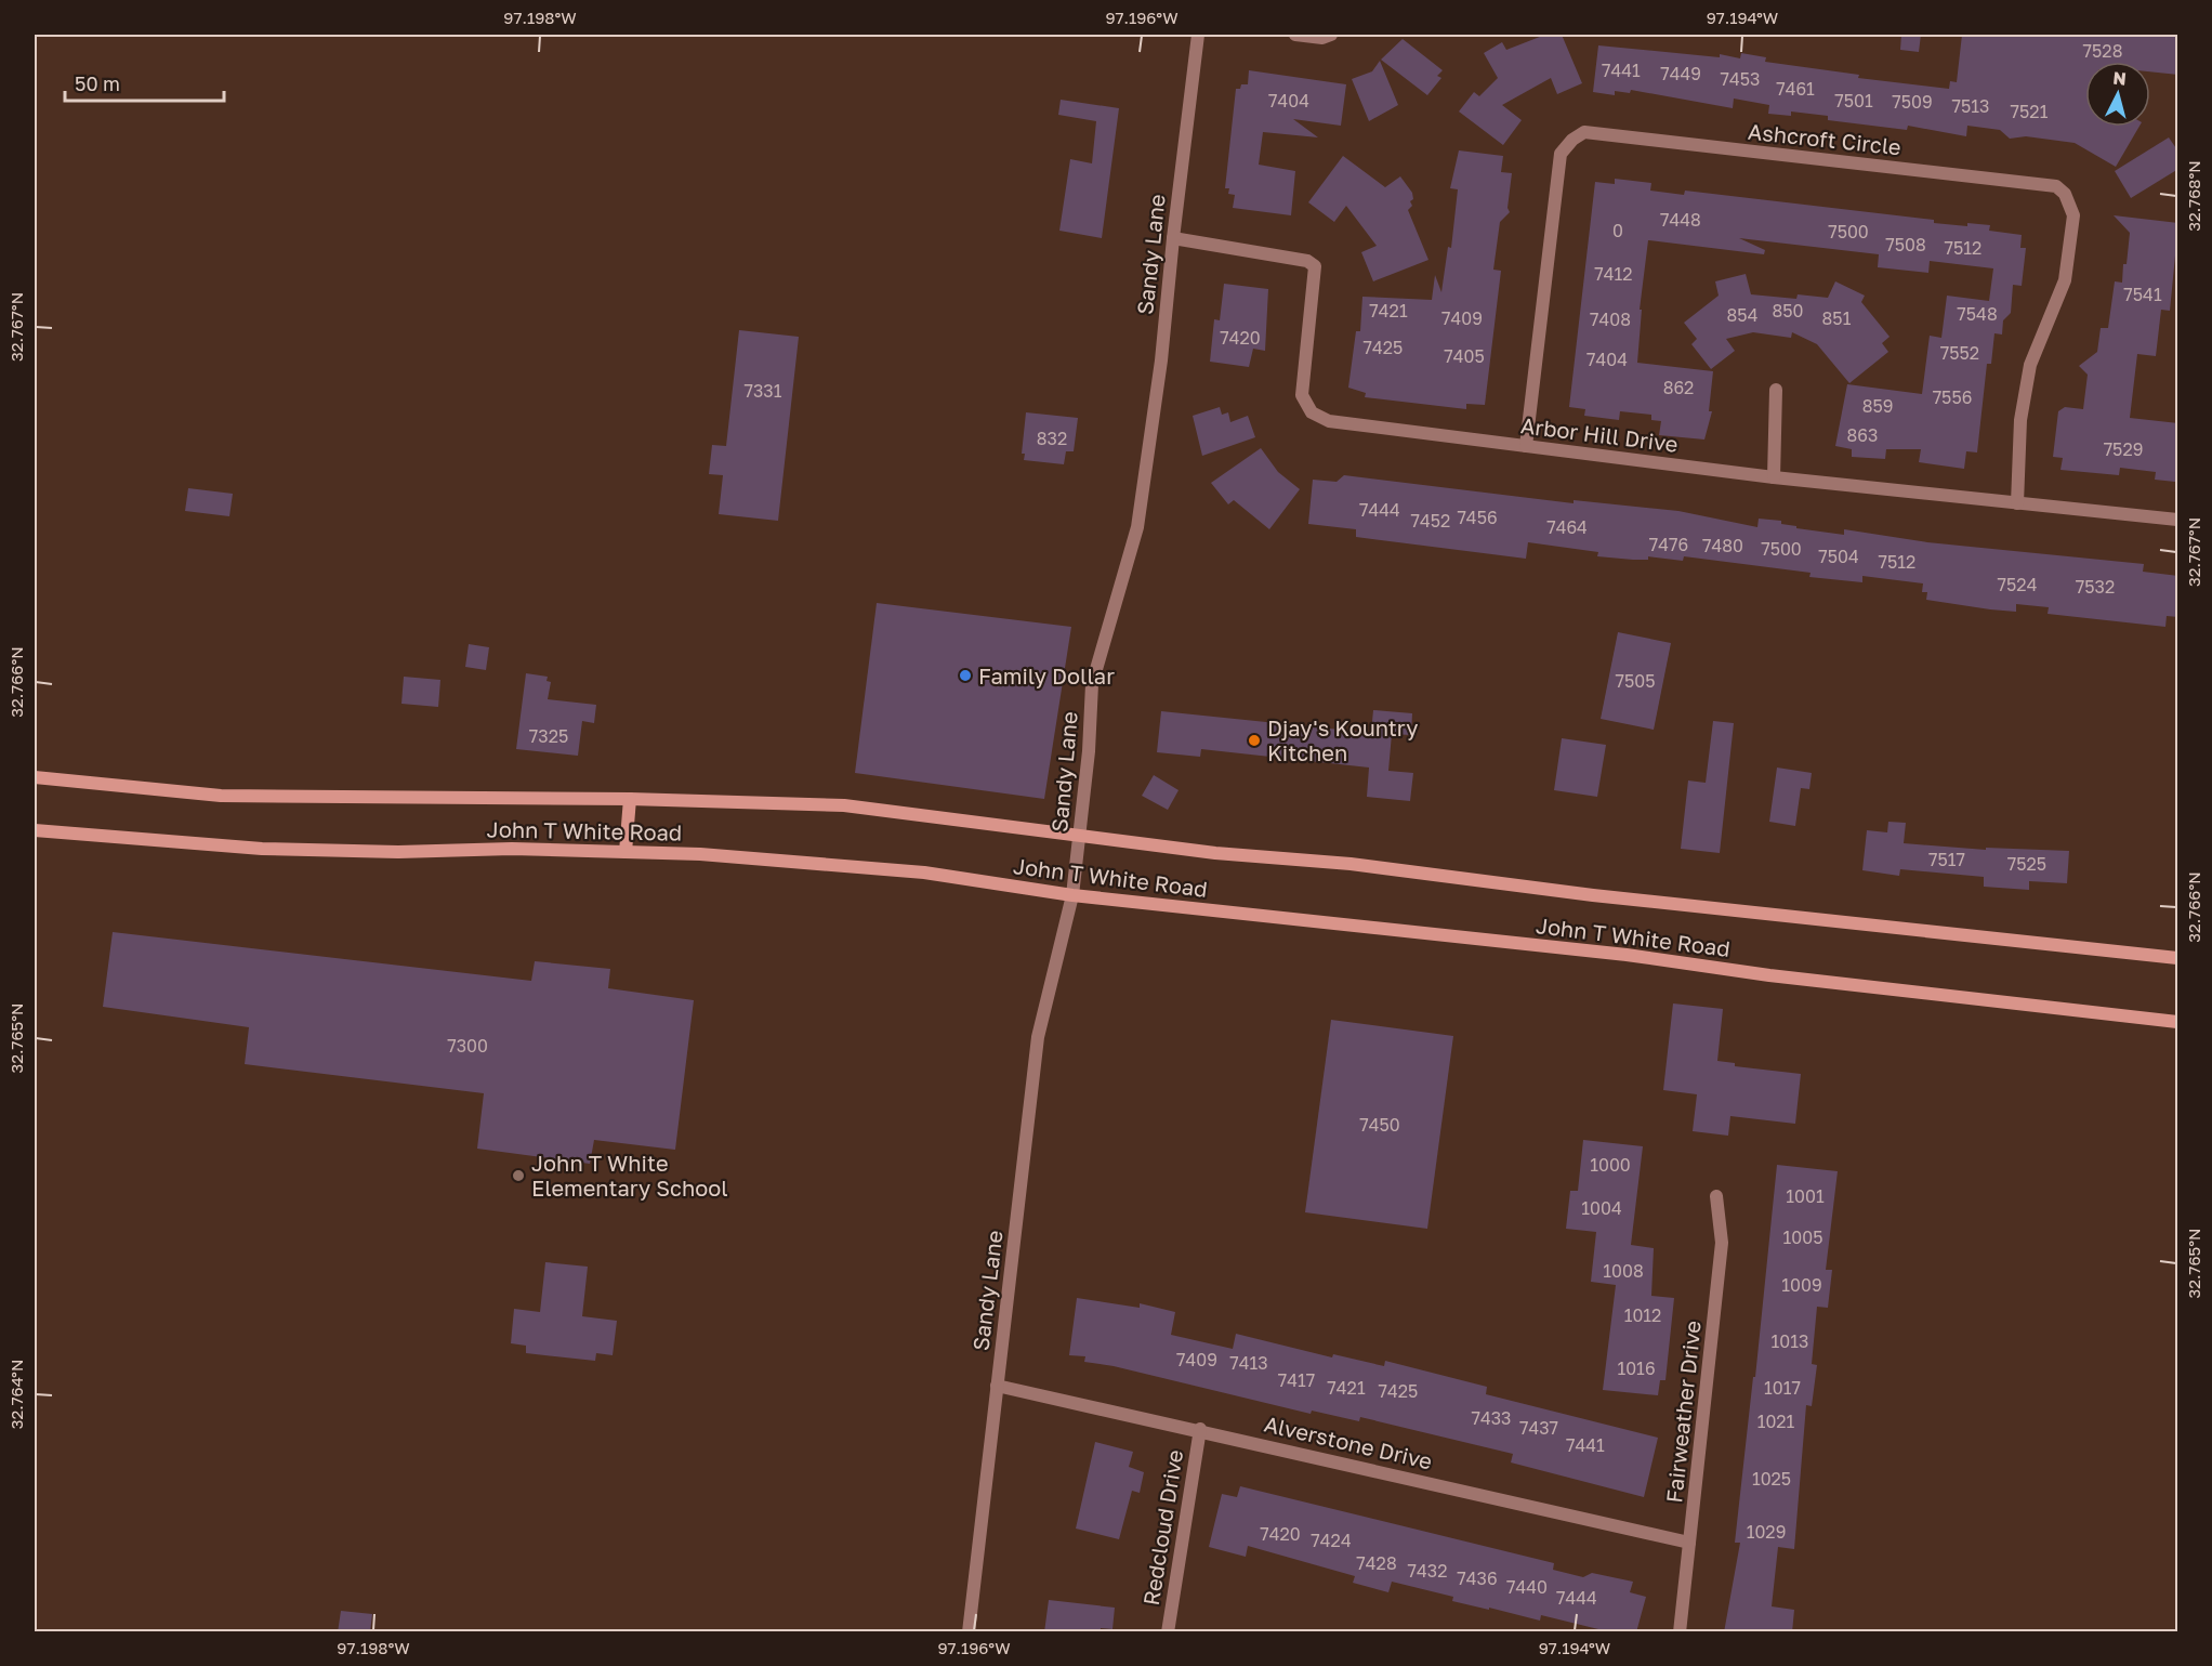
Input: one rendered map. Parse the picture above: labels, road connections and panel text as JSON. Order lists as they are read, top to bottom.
{
  "streets": {
    "main road": ["John T White Road"],
    "street": [
      "Ashcroft Circle",
      "Sandy Lane",
      "Arbor Hill Drive",
      "Fairweather Drive",
      "Alverstone Drive",
      "Redcloud Drive"
    ]
  },
  "crossings": [
    ["Ashcroft Circle", "Arbor Hill Drive"],
    ["Sandy Lane", "Arbor Hill Drive"],
    ["Sandy Lane", "John T White Road"],
    ["Sandy Lane", "Alverstone Drive"],
    ["Fairweather Drive", "Alverstone Drive"],
    ["Alverstone Drive", "Redcloud Drive"]
  ],
  "places": ["Family Dollar", "Djay's Kountry Kitchen", "John T White Elementary School"],
  "house_numbers": [
    "7528",
    "7441",
    "7449",
    "7453",
    "7461",
    "7404",
    "7501",
    "7509",
    "7513",
    "7521",
    "7448",
    "0",
    "7500",
    "7508",
    "7512",
    "7412",
    "7541",
    "7421",
    "850",
    "7548",
    "854",
    "7409",
    "851",
    "7408",
    "7420",
    "7425",
    "7552",
    "7405",
    "7404",
    "862",
    "7331",
    "7556",
    "859",
    "863",
    "832",
    "7529",
    "7444",
    "7456",
    "7452",
    "7464",
    "7476",
    "7480",
    "7500",
    "7504",
    "7512",
    "7524",
    "7532",
    "7505",
    "7325",
    "7517",
    "7525",
    "7300",
    "7450",
    "1000",
    "1001",
    "1004",
    "1005",
    "1008",
    "1009",
    "1012",
    "1013",
    "7409",
    "7413",
    "1016",
    "7417",
    "7421",
    "1017",
    "7425",
    "7433",
    "1021",
    "7437",
    "7441",
    "1025",
    "1029",
    "7420",
    "7424",
    "7428",
    "7432",
    "7436",
    "7440",
    "7444"
  ],
  "scale_bar": "50 m",
  "north": "top",
  "coordinates": [
    "97.198°W",
    "97.196°W",
    "97.194°W",
    "32.768°N",
    "32.767°N",
    "32.766°N",
    "32.765°N",
    "32.764°N"
  ]
}
